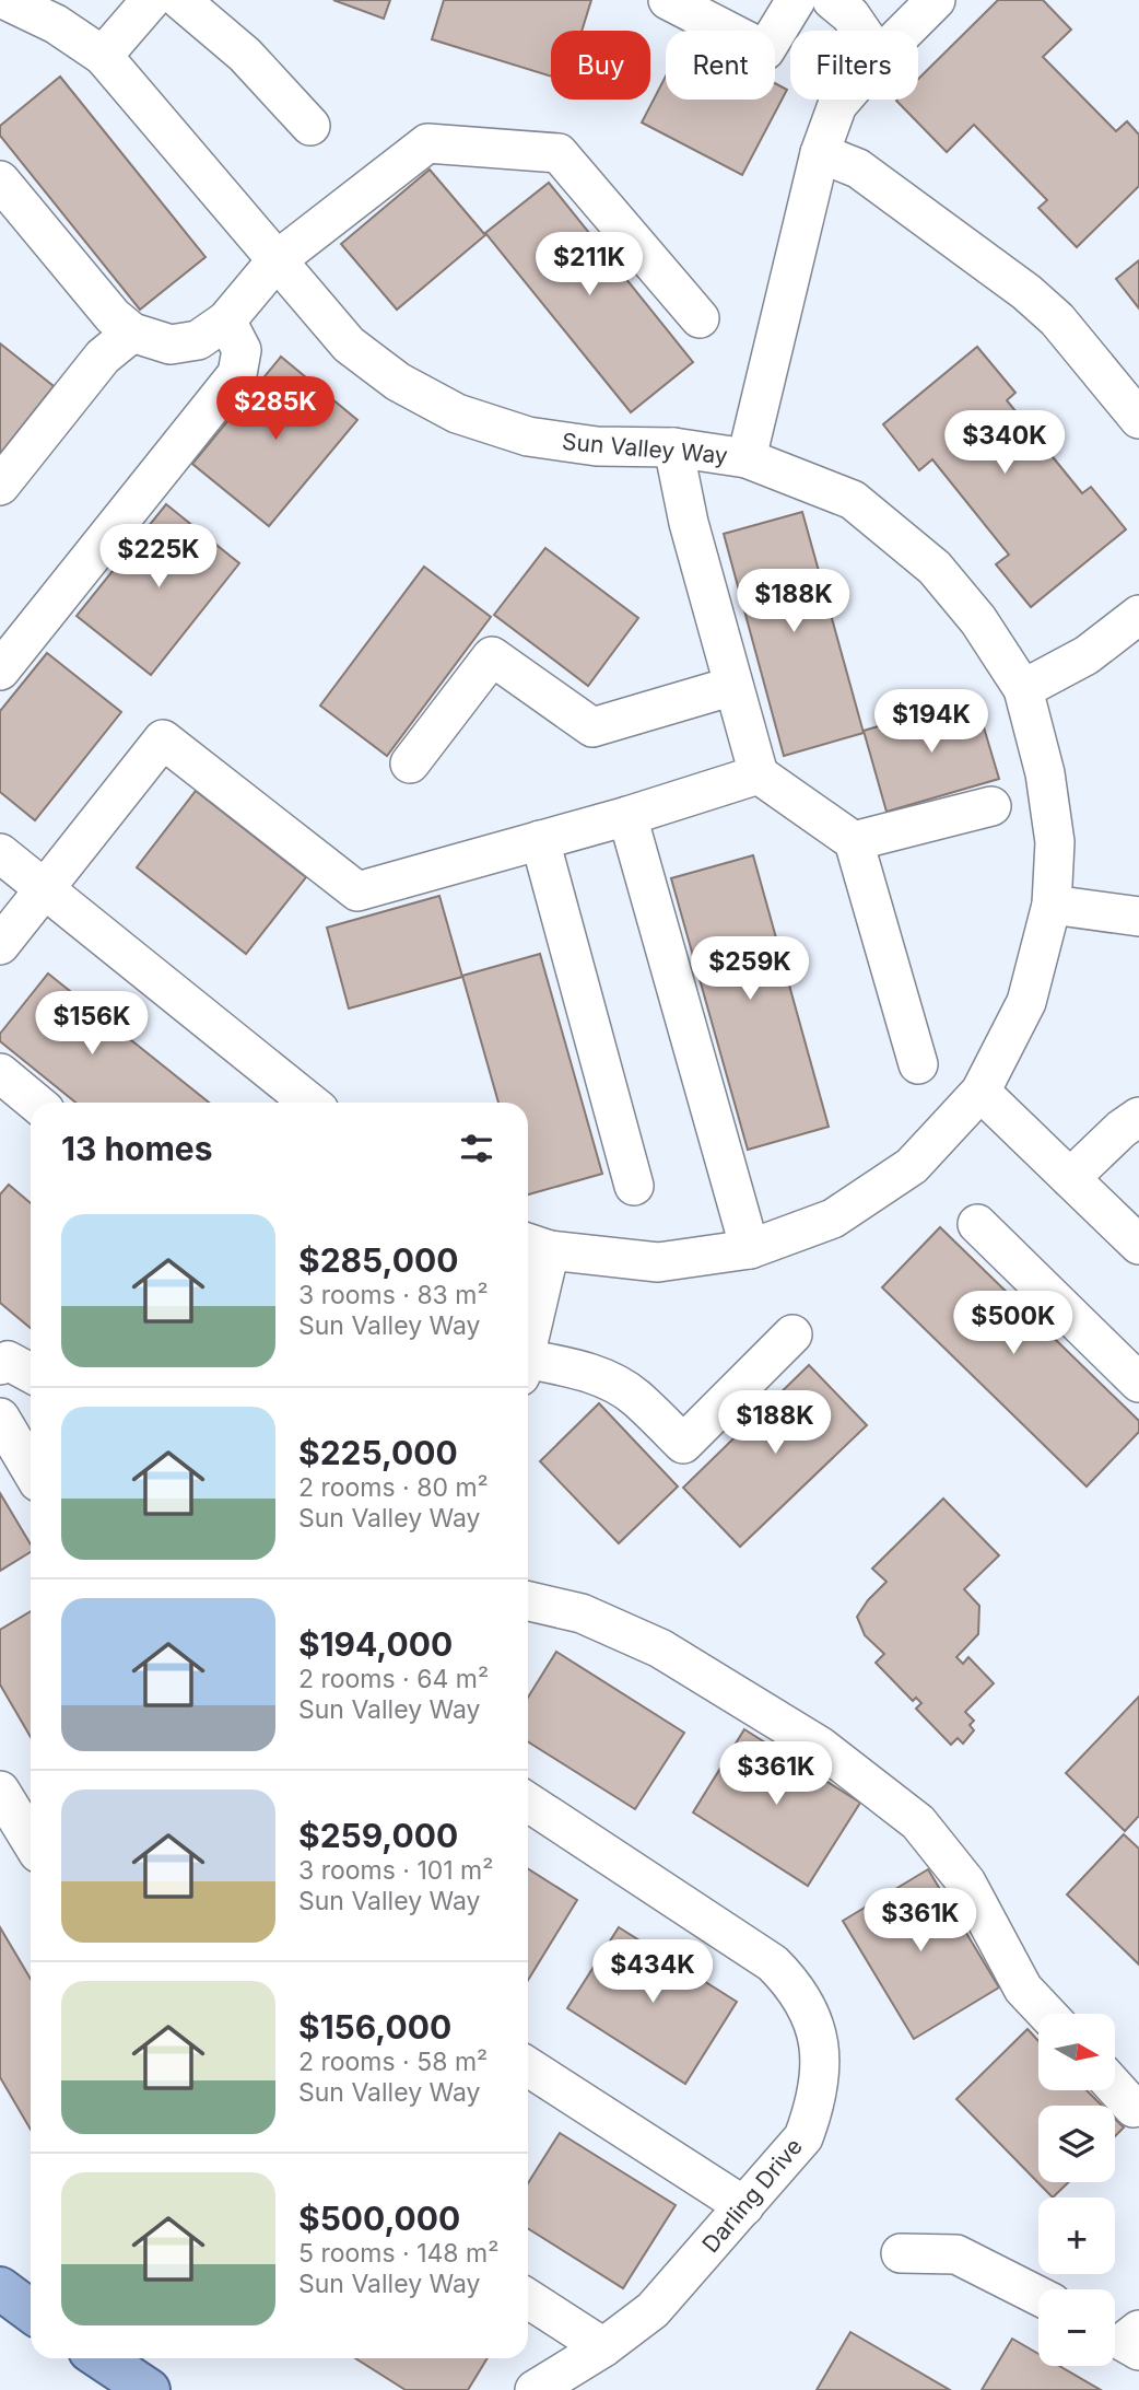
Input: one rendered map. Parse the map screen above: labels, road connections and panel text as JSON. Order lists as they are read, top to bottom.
{
  "streets": {
    "street": ["Sun Valley Way", "Darling Drive"]
  },
  "north": "right",
  "page": {
    "chip": ["Buy", "Rent", "Filters"],
    "price": [
      "$211K",
      "$285K",
      "$340K",
      "$225K",
      "$188K",
      "$194K",
      "$259K",
      "$156K",
      "$500K",
      "$188K",
      "$361K",
      "$361K",
      "$434K"
    ],
    "heading": "13 homes",
    "list": [
      {
        "name": "$285,000",
        "note": "3 rooms · 83 m² · Sun Valley Way"
      },
      {
        "name": "$225,000",
        "note": "2 rooms · 80 m² · Sun Valley Way"
      },
      {
        "name": "$194,000",
        "note": "2 rooms · 64 m² · Sun Valley Way"
      },
      {
        "name": "$259,000",
        "note": "3 rooms · 101 m² · Sun Valley Way"
      },
      {
        "name": "$156,000",
        "note": "2 rooms · 58 m² · Sun Valley Way"
      },
      {
        "name": "$500,000",
        "note": "5 rooms · 148 m² · Sun Valley Way"
      }
    ],
    "map_buttons": ["+", "−"]
  }
}
